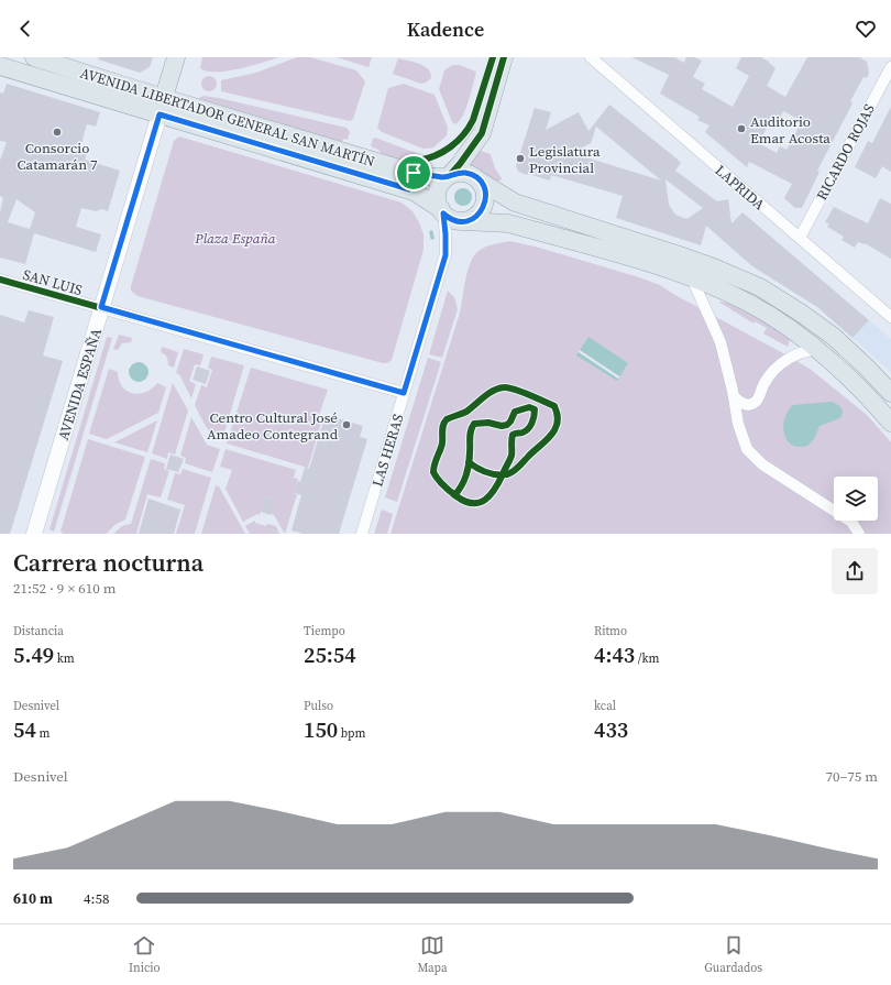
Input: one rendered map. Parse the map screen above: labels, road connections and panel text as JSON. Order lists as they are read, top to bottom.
{
  "streets": {
    "main road": ["AVENIDA LIBERTADOR GENERAL SAN MARTÍN", "AVENIDA ESPAÑA"],
    "street": [
      "RICARDO ROJAS",
      "LAPRIDA",
      "SAN LUIS",
      "LAS HERAS"
    ]
  },
  "crossings": [
    ["AVENIDA LIBERTADOR GENERAL SAN MARTÍN", "AVENIDA ESPAÑA"],
    ["AVENIDA LIBERTADOR GENERAL SAN MARTÍN", "LAS HERAS"],
    ["RICARDO ROJAS", "LAPRIDA"],
    ["SAN LUIS", "AVENIDA ESPAÑA"],
    ["SAN LUIS", "LAS HERAS"]
  ],
  "parks": ["Plaza España"],
  "places": [
    "Auditorio Emar Acosta",
    "Consorcio Catamarán 7",
    "Legislatura Provincial",
    "Centro Cultural José Amadeo Contegrand"
  ],
  "page": {
    "header": "Kadence",
    "heading": ["Carrera nocturna", "21:52 · 9 × 610 m"],
    "stats": [
      ["Distancia", "5.49 km"],
      ["Tiempo", "25:54"],
      ["Ritmo", "4:43 /km"],
      ["Desnivel", "54 m"],
      ["Pulso", "150 bpm"],
      ["kcal", "433"]
    ],
    "chart": ["Desnivel", "70–75 m"],
    "list": [
      {
        "name": "610 m",
        "note": "4:58"
      }
    ],
    "tabs": ["Inicio", "Mapa", "Guardados"]
  }
}
